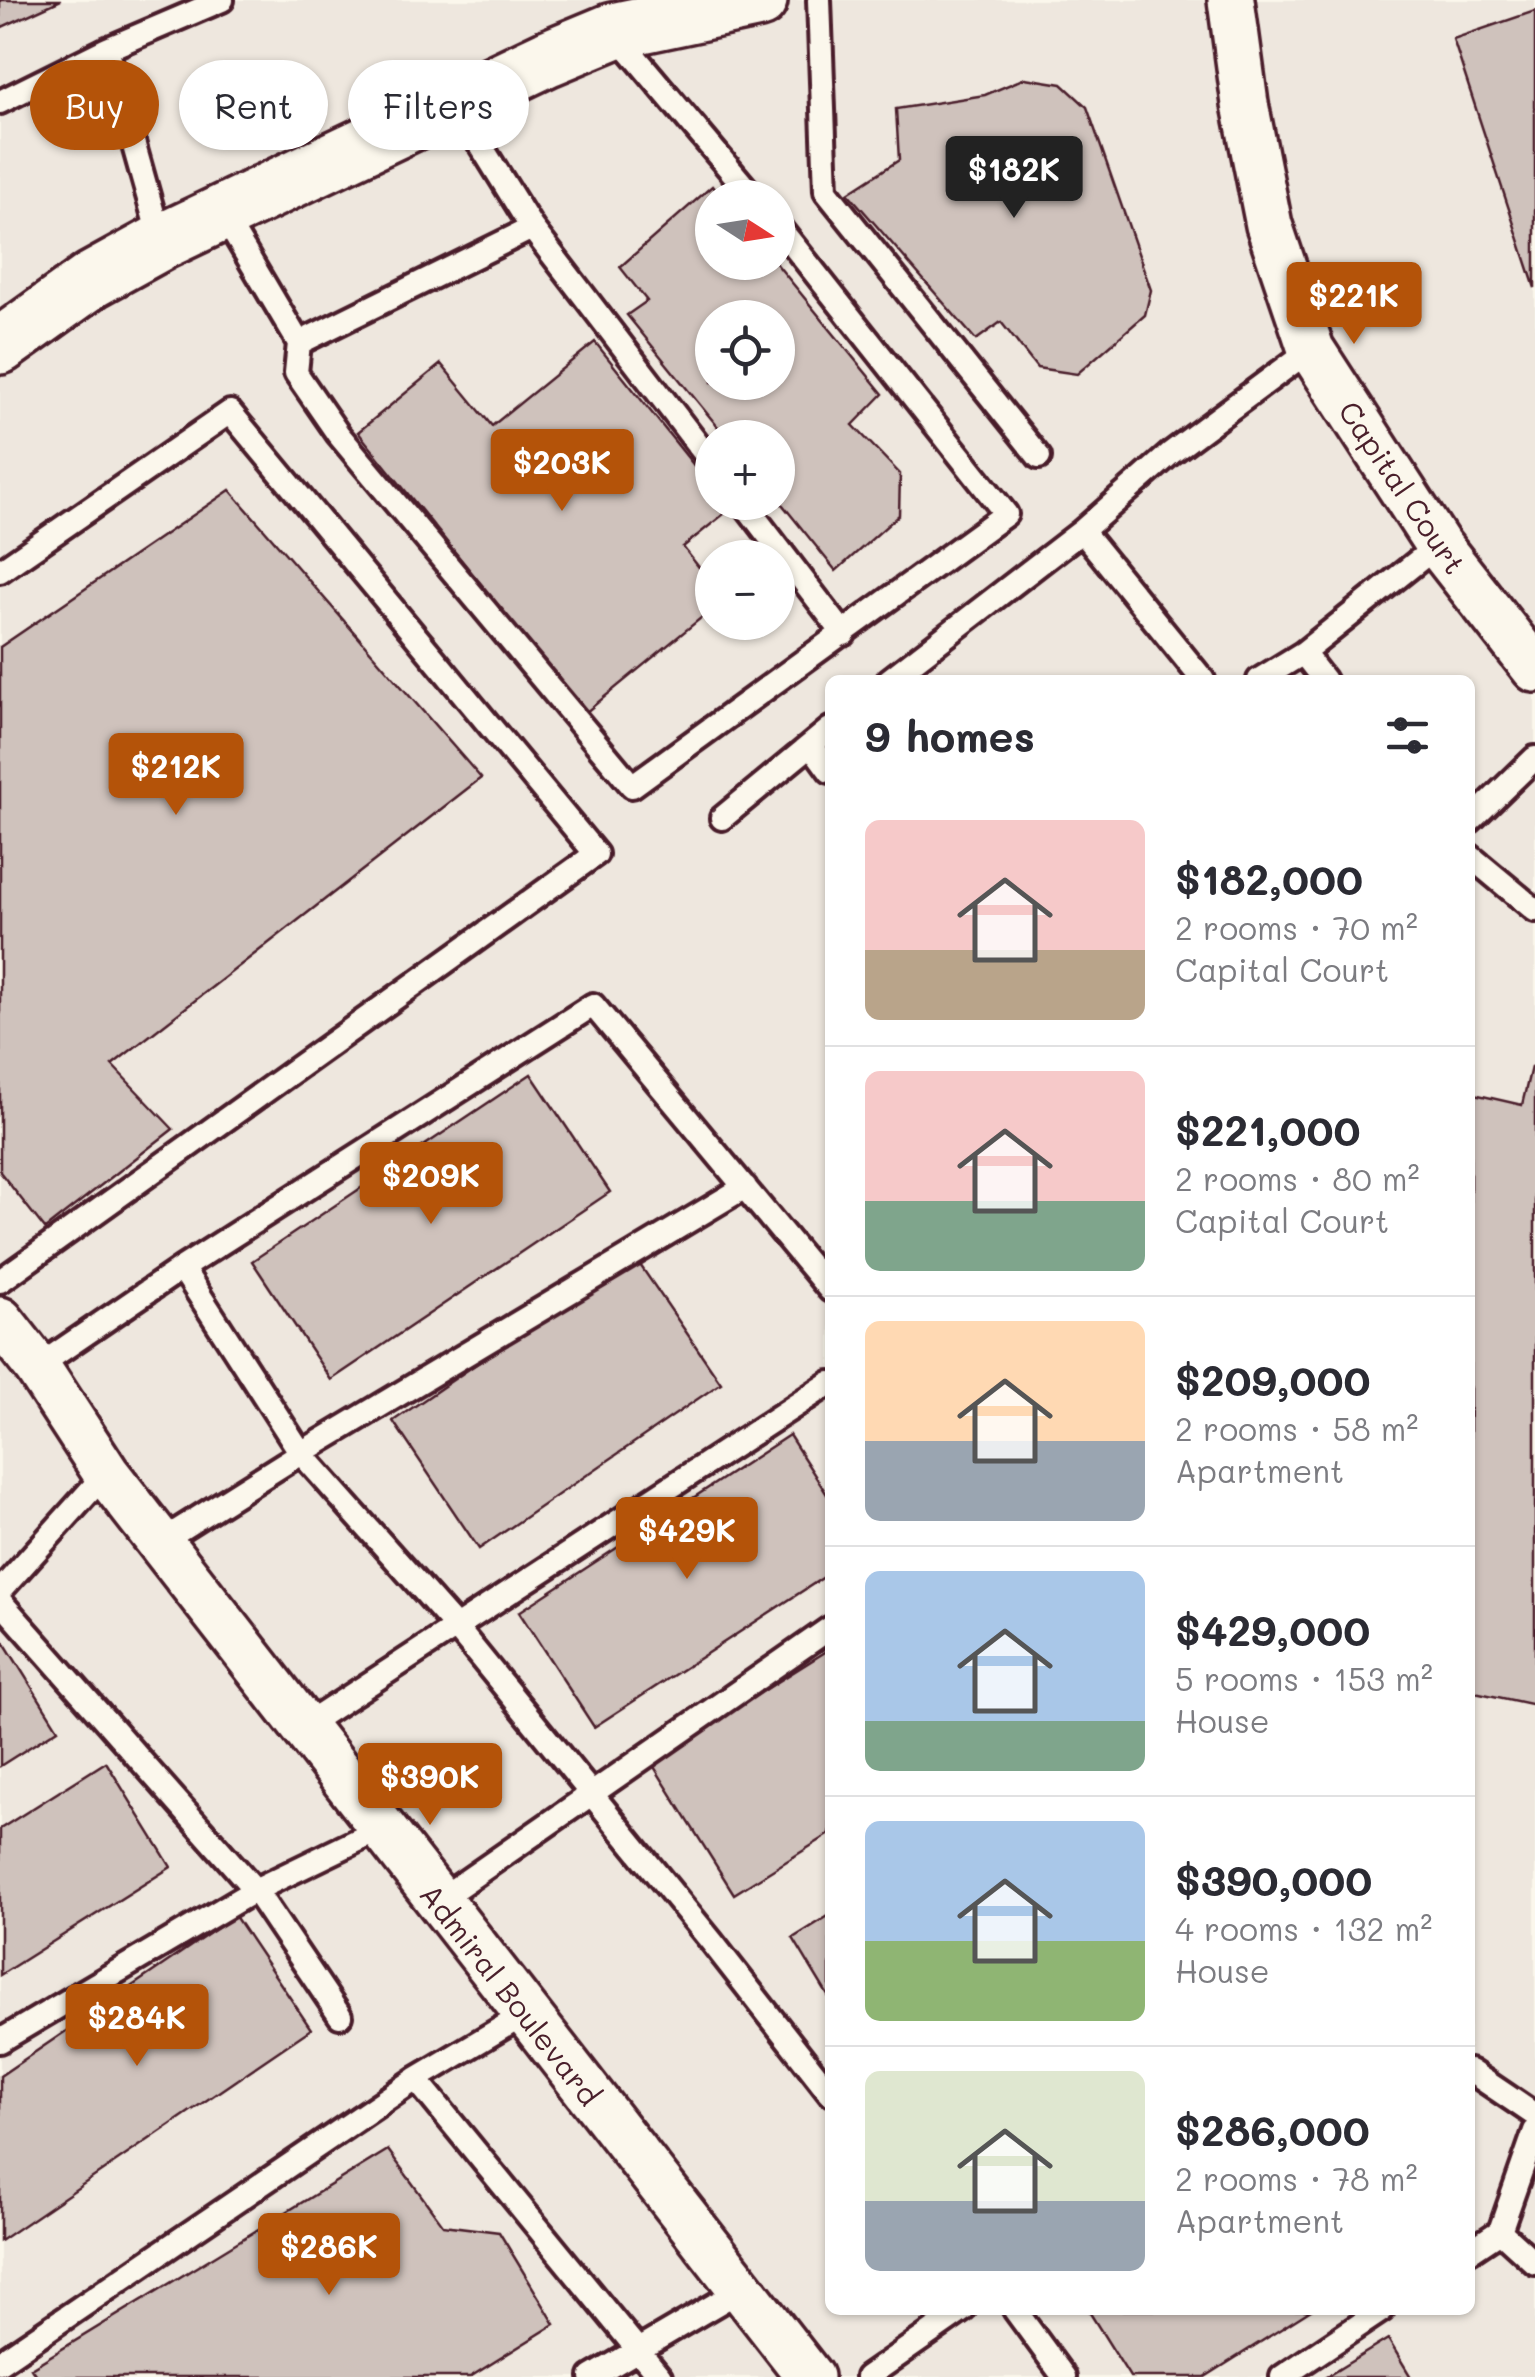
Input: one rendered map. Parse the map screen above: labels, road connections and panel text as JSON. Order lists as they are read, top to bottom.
{
  "streets": {
    "street": ["Capital Court", "Admiral Boulevard"]
  },
  "north": "right",
  "page": {
    "chip": ["Buy", "Rent", "Filters"],
    "price": [
      "$182K",
      "$221K",
      "$203K",
      "$212K",
      "$209K",
      "$429K",
      "$390K",
      "$284K",
      "$286K"
    ],
    "map_buttons": ["+", "−"],
    "heading": "9 homes",
    "list": [
      {
        "name": "$182,000",
        "note": "2 rooms · 70 m² · Capital Court"
      },
      {
        "name": "$221,000",
        "note": "2 rooms · 80 m² · Capital Court"
      },
      {
        "name": "$209,000",
        "note": "2 rooms · 58 m² · Apartment"
      },
      {
        "name": "$429,000",
        "note": "5 rooms · 153 m² · House"
      },
      {
        "name": "$390,000",
        "note": "4 rooms · 132 m² · House"
      },
      {
        "name": "$286,000",
        "note": "2 rooms · 78 m² · Apartment"
      }
    ]
  }
}
